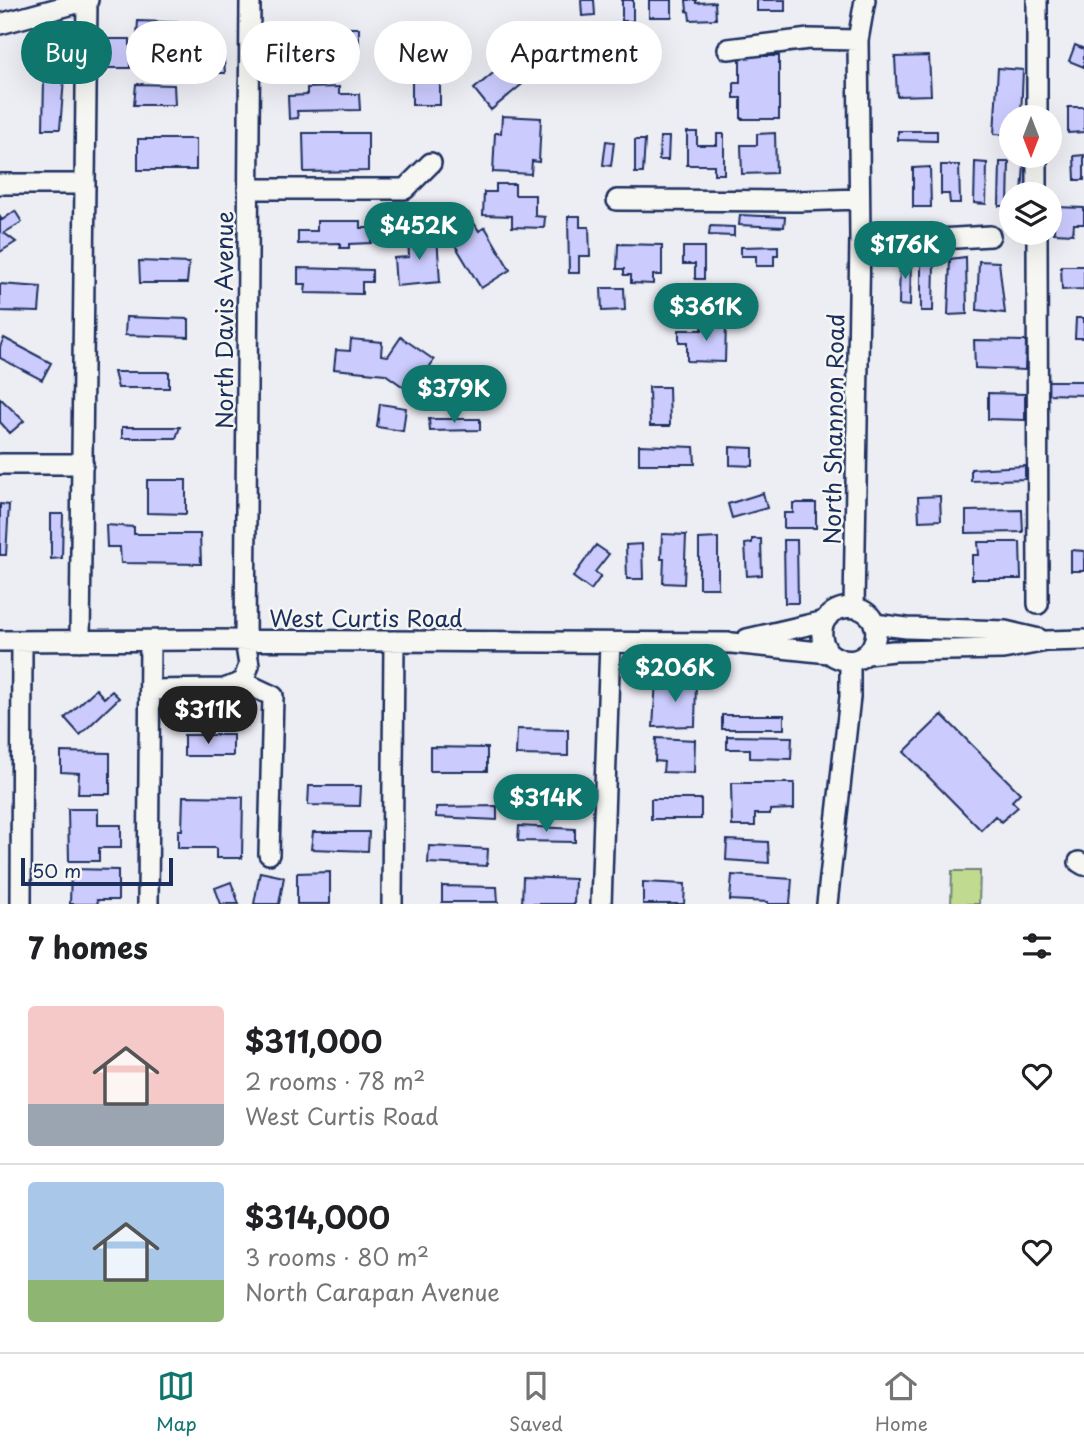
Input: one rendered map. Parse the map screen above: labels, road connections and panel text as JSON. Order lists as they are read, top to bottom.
{
  "streets": {
    "street": ["North Davis Avenue", "North Shannon Road", "West Curtis Road"]
  },
  "crossings": [
    ["North Davis Avenue", "West Curtis Road"],
    ["North Shannon Road", "West Curtis Road"]
  ],
  "scale_bar": "50 m",
  "north": "bottom",
  "page": {
    "chip": [
      "Buy",
      "Rent",
      "Filters",
      "New",
      "Apartment"
    ],
    "price": [
      "$452K",
      "$176K",
      "$361K",
      "$379K",
      "$206K",
      "$311K",
      "$314K"
    ],
    "scale": "50 m",
    "heading": "7 homes",
    "list": [
      {
        "name": "$311,000",
        "note": "2 rooms · 78 m² · West Curtis Road"
      },
      {
        "name": "$314,000",
        "note": "3 rooms · 80 m² · North Carapan Avenue"
      }
    ],
    "tabs": ["Map", "Saved", "Home"]
  }
}
